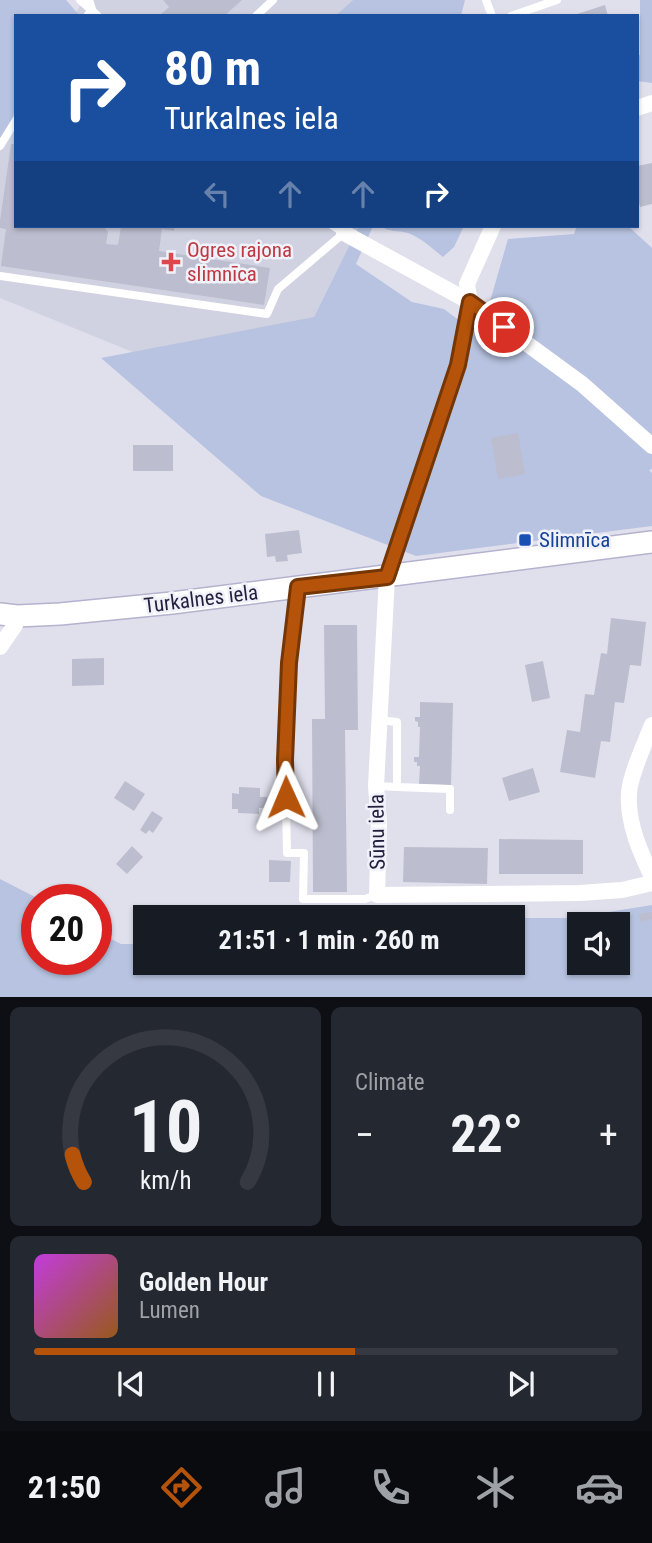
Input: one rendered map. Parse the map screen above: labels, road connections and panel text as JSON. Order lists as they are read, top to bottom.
{
  "streets": {
    "main road": ["Turkalnes iela"],
    "street": ["Sūnu iela"]
  },
  "crossings": [
    ["Turkalnes iela", "Sūnu iela"]
  ],
  "places": {
    "health": ["Ogres rajona slimnīca"],
    "transit": ["Slimnīca"]
  },
  "page": {
    "turn": ["80 m", "Turkalnes iela"],
    "limit": "20",
    "trip": "21:51 · 1 min · 260 m",
    "tile": "Climate",
    "heat": ["−", "22°", "+"],
    "song": ["Golden Hour", "Lumen"],
    "tabs": "21:50",
    "gauge": ["10", "km/h"]
  }
}
